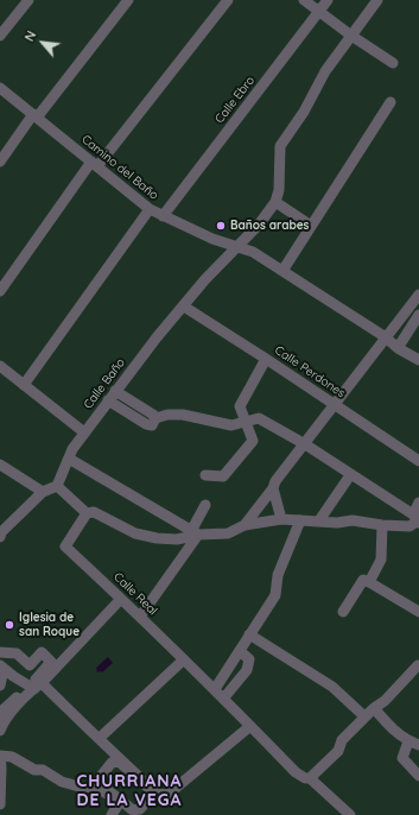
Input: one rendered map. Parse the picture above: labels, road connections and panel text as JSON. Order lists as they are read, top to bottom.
{
  "streets": {
    "street": [
      "Calle Ebro",
      "Camino del Baño",
      "Calle Perdones",
      "Calle Baño",
      "Calle Real"
    ]
  },
  "crossings": [
    ["Calle Ebro", "Camino del Baño"],
    ["Camino del Baño", "Calle Baño"],
    ["Calle Perdones", "Calle Baño"]
  ],
  "districts": ["CHURRIANA DE LA VEGA"],
  "places": ["Baños arabes", "Iglesia de san Roque"],
  "north": "top left"
}
